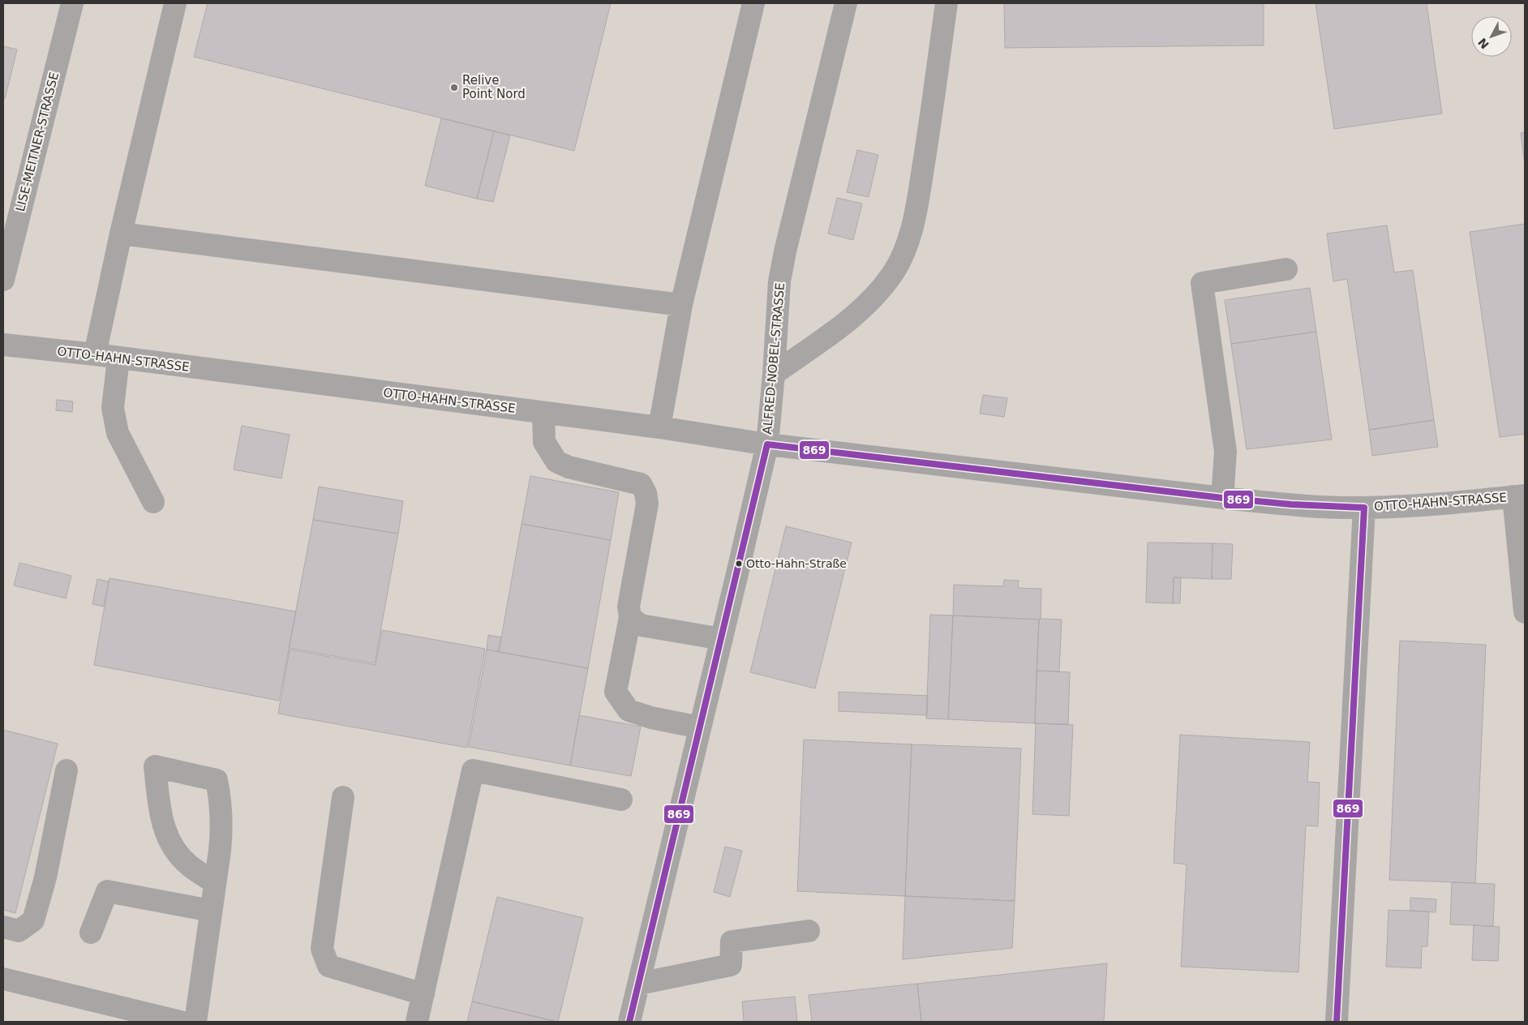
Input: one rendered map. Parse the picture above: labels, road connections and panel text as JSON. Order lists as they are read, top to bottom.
{
  "streets": {
    "street": ["LISE-MEITNER-STRASSE", "ALFRED-NOBEL-STRASSE", "OTTO-HAHN-STRASSE"]
  },
  "crossings": [
    ["ALFRED-NOBEL-STRASSE", "OTTO-HAHN-STRASSE"]
  ],
  "places": ["Relive Point Nord", "Otto-Hahn-Straße"],
  "lines": ["transit line 869"],
  "north": "bottom left"
}
